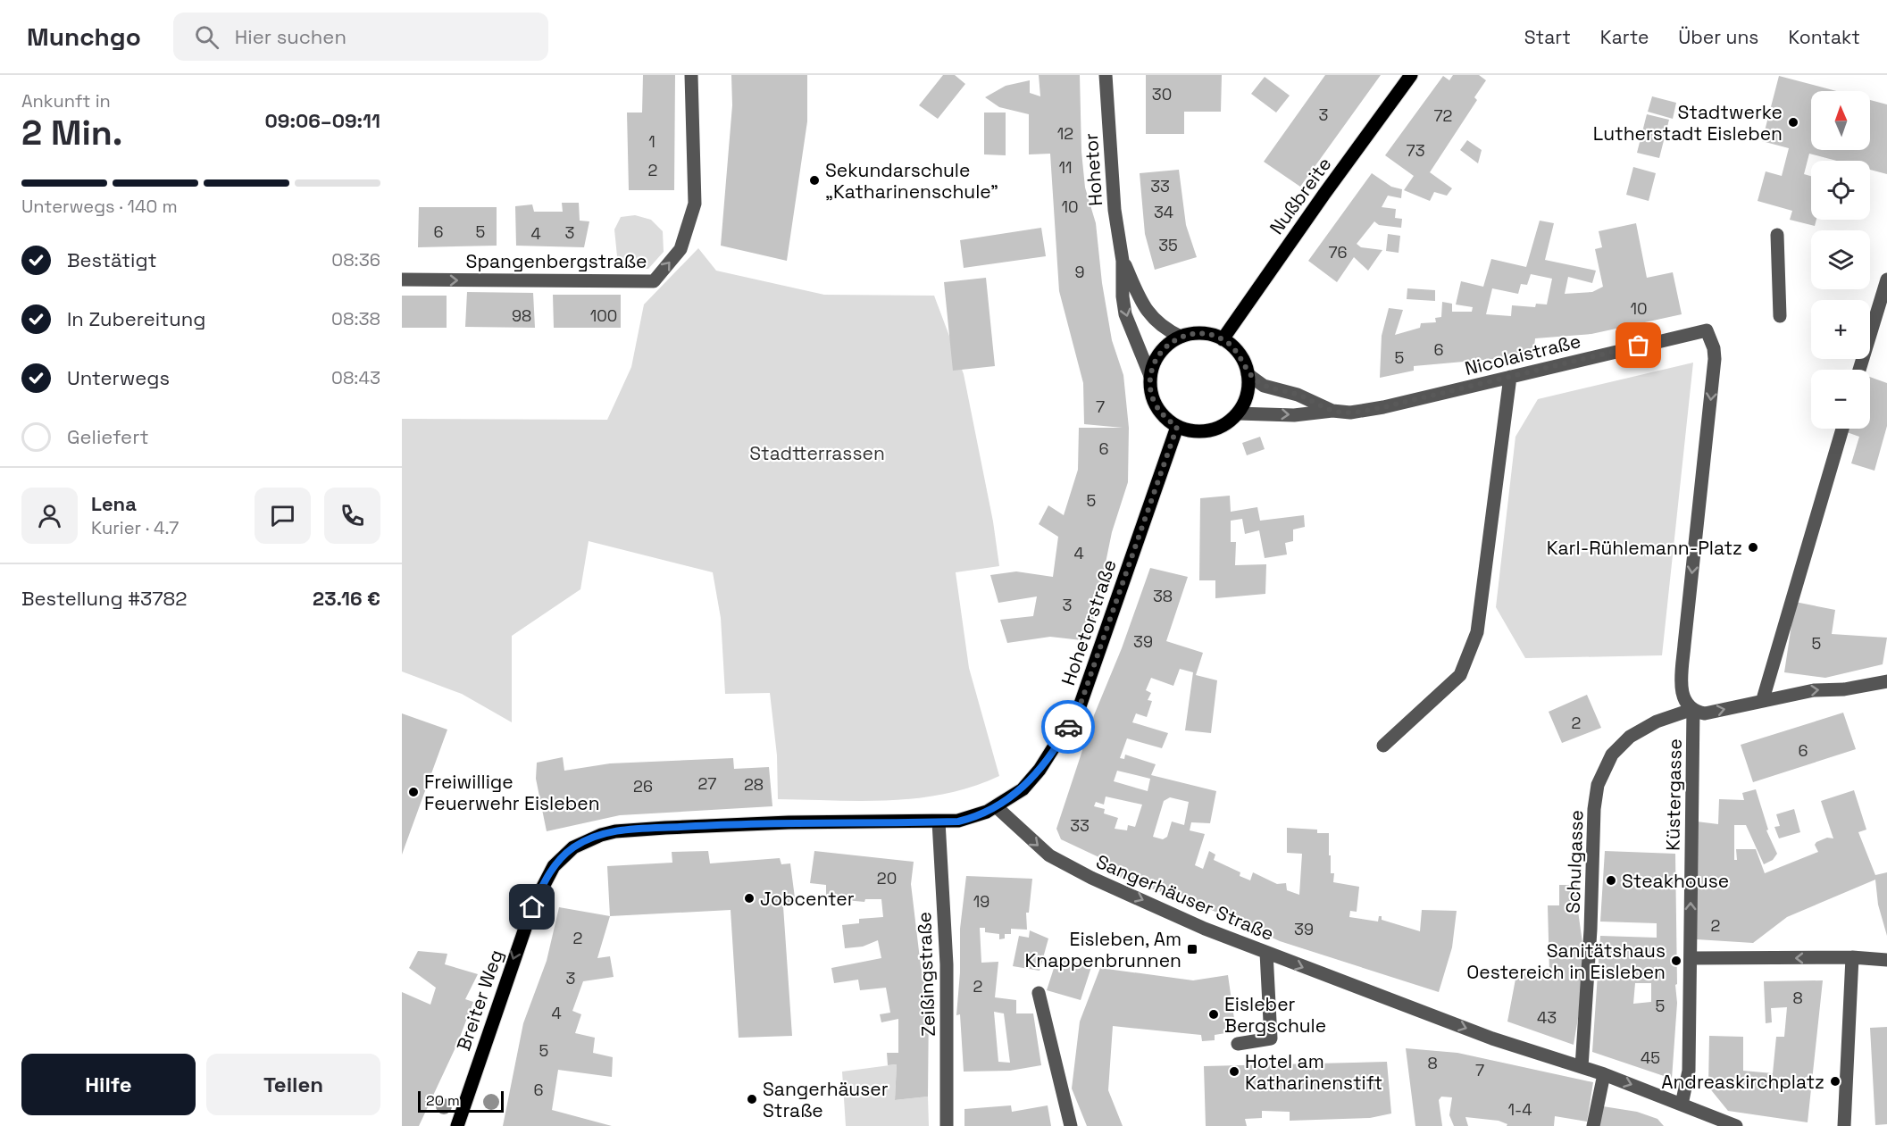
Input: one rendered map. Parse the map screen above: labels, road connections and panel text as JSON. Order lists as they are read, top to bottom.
{
  "streets": {
    "main road": ["Nußbreite", "Hohetorstraße", "Breiter Weg"],
    "street": [
      "Hohetor",
      "Spangenbergstraße",
      "Nicolaistraße",
      "Küstergasse",
      "Schulgasse",
      "Sangerhäuser Straße",
      "Zeißingstraße"
    ]
  },
  "crossings": [
    ["Hohetor", "Nußbreite"],
    ["Hohetor", "Nicolaistraße"],
    ["Hohetor", "Hohetorstraße"],
    ["Nußbreite", "Nicolaistraße"],
    ["Nußbreite", "Hohetorstraße"],
    ["Nicolaistraße", "Hohetorstraße"],
    ["Nicolaistraße", "Küstergasse"],
    ["Nicolaistraße", "Schulgasse"],
    ["Hohetorstraße", "Sangerhäuser Straße"],
    ["Küstergasse", "Schulgasse"],
    ["Küstergasse", "Sangerhäuser Straße"],
    ["Schulgasse", "Sangerhäuser Straße"],
    ["Zeißingstraße", "Breiter Weg"]
  ],
  "one_way": ["Küstergasse", "Sangerhäuser Straße", "Breiter Weg"],
  "parks": ["Stadtterrassen"],
  "places": {
    "other": [
      "Stadtwerke Lutherstadt Eisleben",
      "Sekundarschule „Katharinenschule\"",
      "Karl-Rühlemann-Platz",
      "Freiwillige Feuerwehr Eisleben",
      "Steakhouse",
      "Jobcenter",
      "Sanitätshaus Oestereich in Eisleben",
      "Eisleber Bergschule",
      "Hotel am Katharinenstift",
      "Andreaskirchplatz",
      "Sangerhäuser Straße"
    ],
    "transit": ["Eisleben, Am Knappenbrunnen"]
  },
  "house_numbers": [
    "30",
    "3",
    "72",
    "12",
    "1",
    "73",
    "11",
    "2",
    "33",
    "10",
    "34",
    "6",
    "5",
    "3",
    "4",
    "35",
    "76",
    "9",
    "10",
    "98",
    "100",
    "6",
    "5",
    "7",
    "6",
    "5",
    "4",
    "38",
    "3",
    "39",
    "5",
    "2",
    "6",
    "27",
    "28",
    "26",
    "33",
    "20",
    "19",
    "2",
    "39",
    "2",
    "3",
    "2",
    "8",
    "5",
    "4",
    "43",
    "5",
    "45",
    "8",
    "7",
    "6",
    "1-4"
  ],
  "scale_bar": "20 m",
  "north": "top",
  "page": {
    "header": "Munchgo",
    "search": "Hier suchen",
    "nav": [
      "Start",
      "Karte",
      "Über uns",
      "Kontakt"
    ],
    "heading": ["2 Min.", "Ankunft in", "09:06–09:11"],
    "panel": [
      "Lena",
      "Kurier · 4.7",
      "Bestellung #3782",
      "23.16 €"
    ],
    "map_buttons": ["+", "−"],
    "bar": "Unterwegs · 140 m",
    "list": [
      ["Bestätigt", "08:36"],
      ["In Zubereitung", "08:38"],
      ["Unterwegs", "08:43"],
      "Geliefert"
    ],
    "buttons": ["Hilfe", "Teilen"],
    "scale": "20 m"
  }
}
